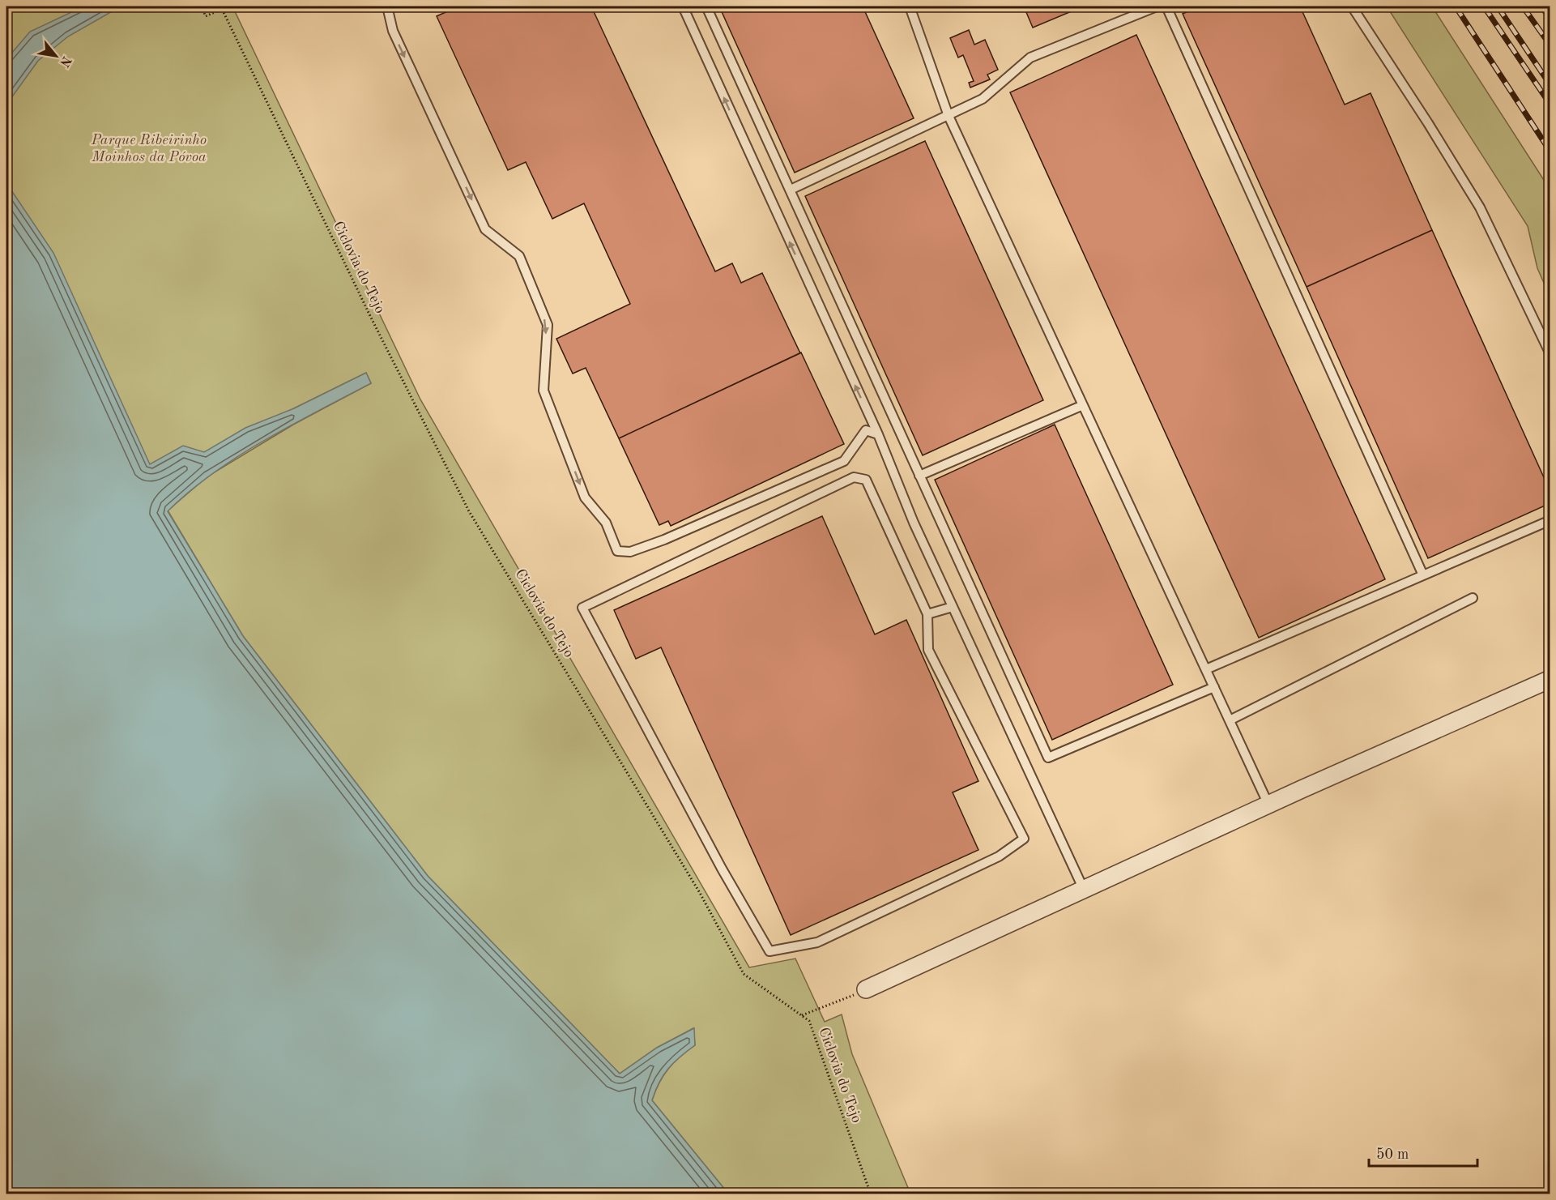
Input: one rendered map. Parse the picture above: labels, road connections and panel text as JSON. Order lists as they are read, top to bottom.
{
  "streets": {
    "path": ["Ciclovia do Tejo"]
  },
  "parks": ["Parque Ribeirinho Moinhos da Póvoa"],
  "scale_bar": "50 m",
  "north": "bottom right"
}
